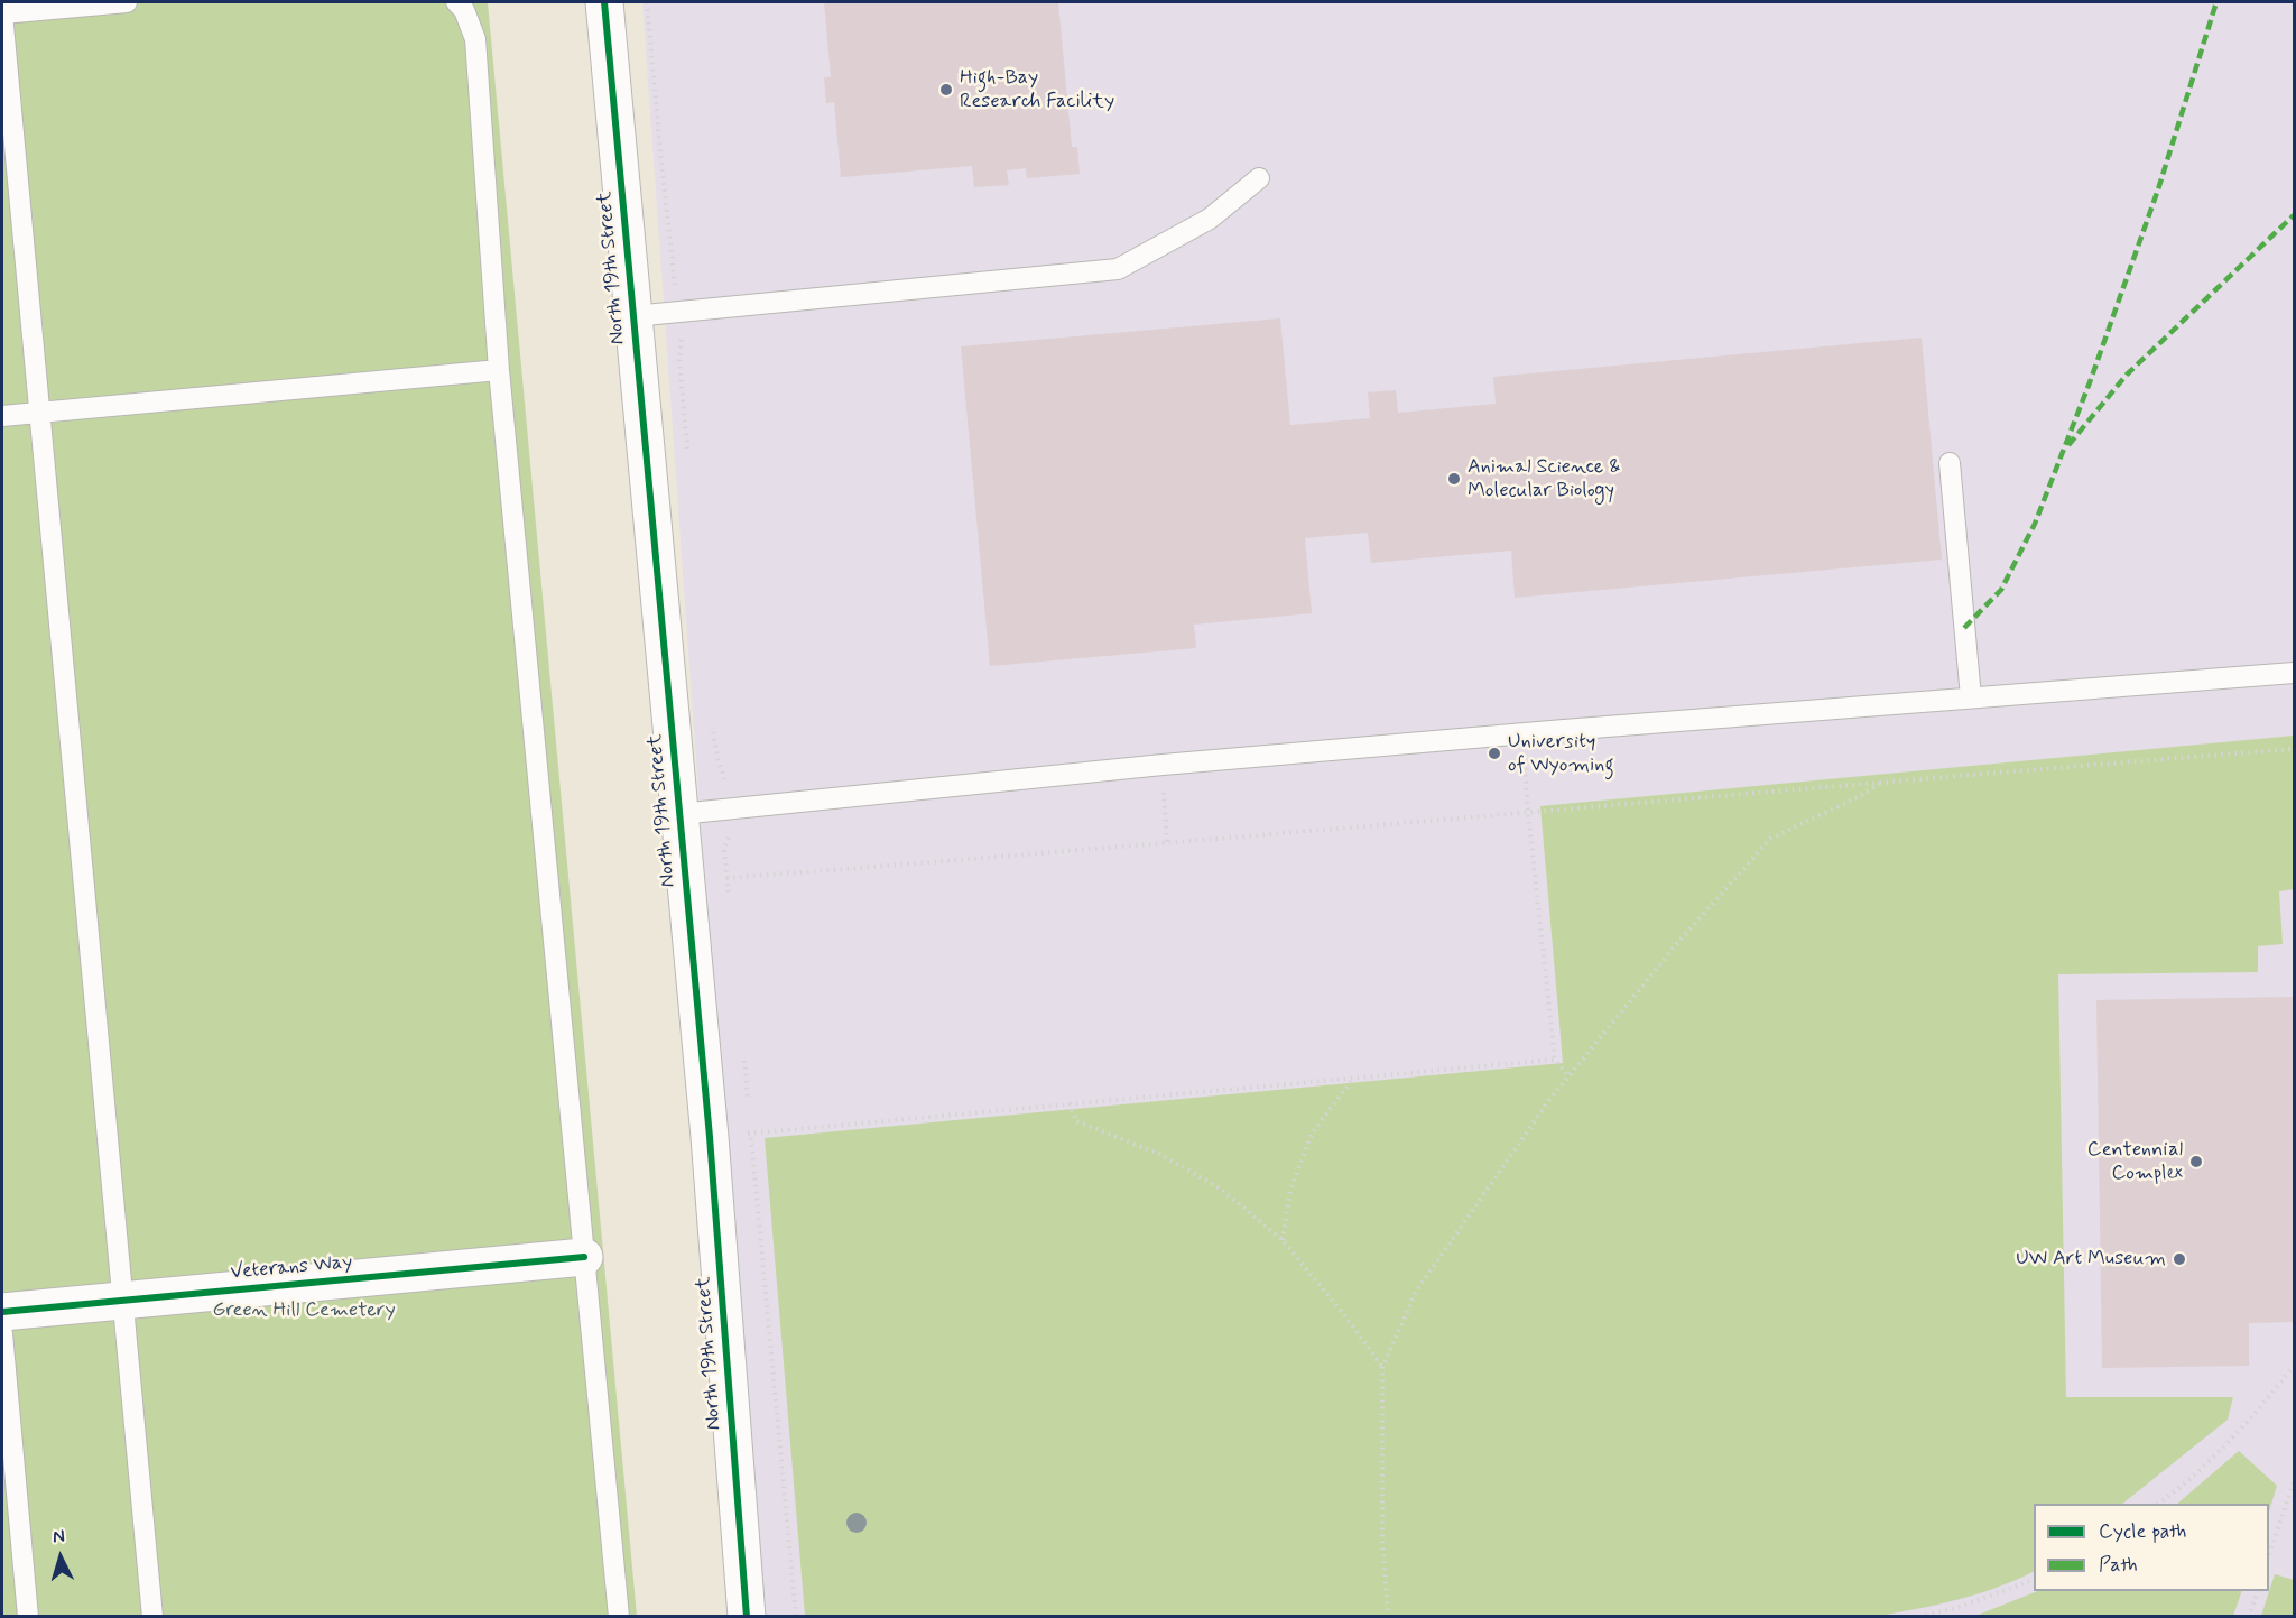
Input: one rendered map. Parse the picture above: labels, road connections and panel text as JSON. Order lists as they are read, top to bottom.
{
  "streets": {
    "street": ["North 19th Street", "Veterans Way"]
  },
  "parks": ["Green Hill Cemetery"],
  "places": [
    "High-Bay Research Facility",
    "Animal Science & Molecular Biology",
    "University of Wyoming",
    "Centennial Complex",
    "UW Art Museum"
  ],
  "legend": ["Cycle path", "Path"],
  "north": "top"
}
